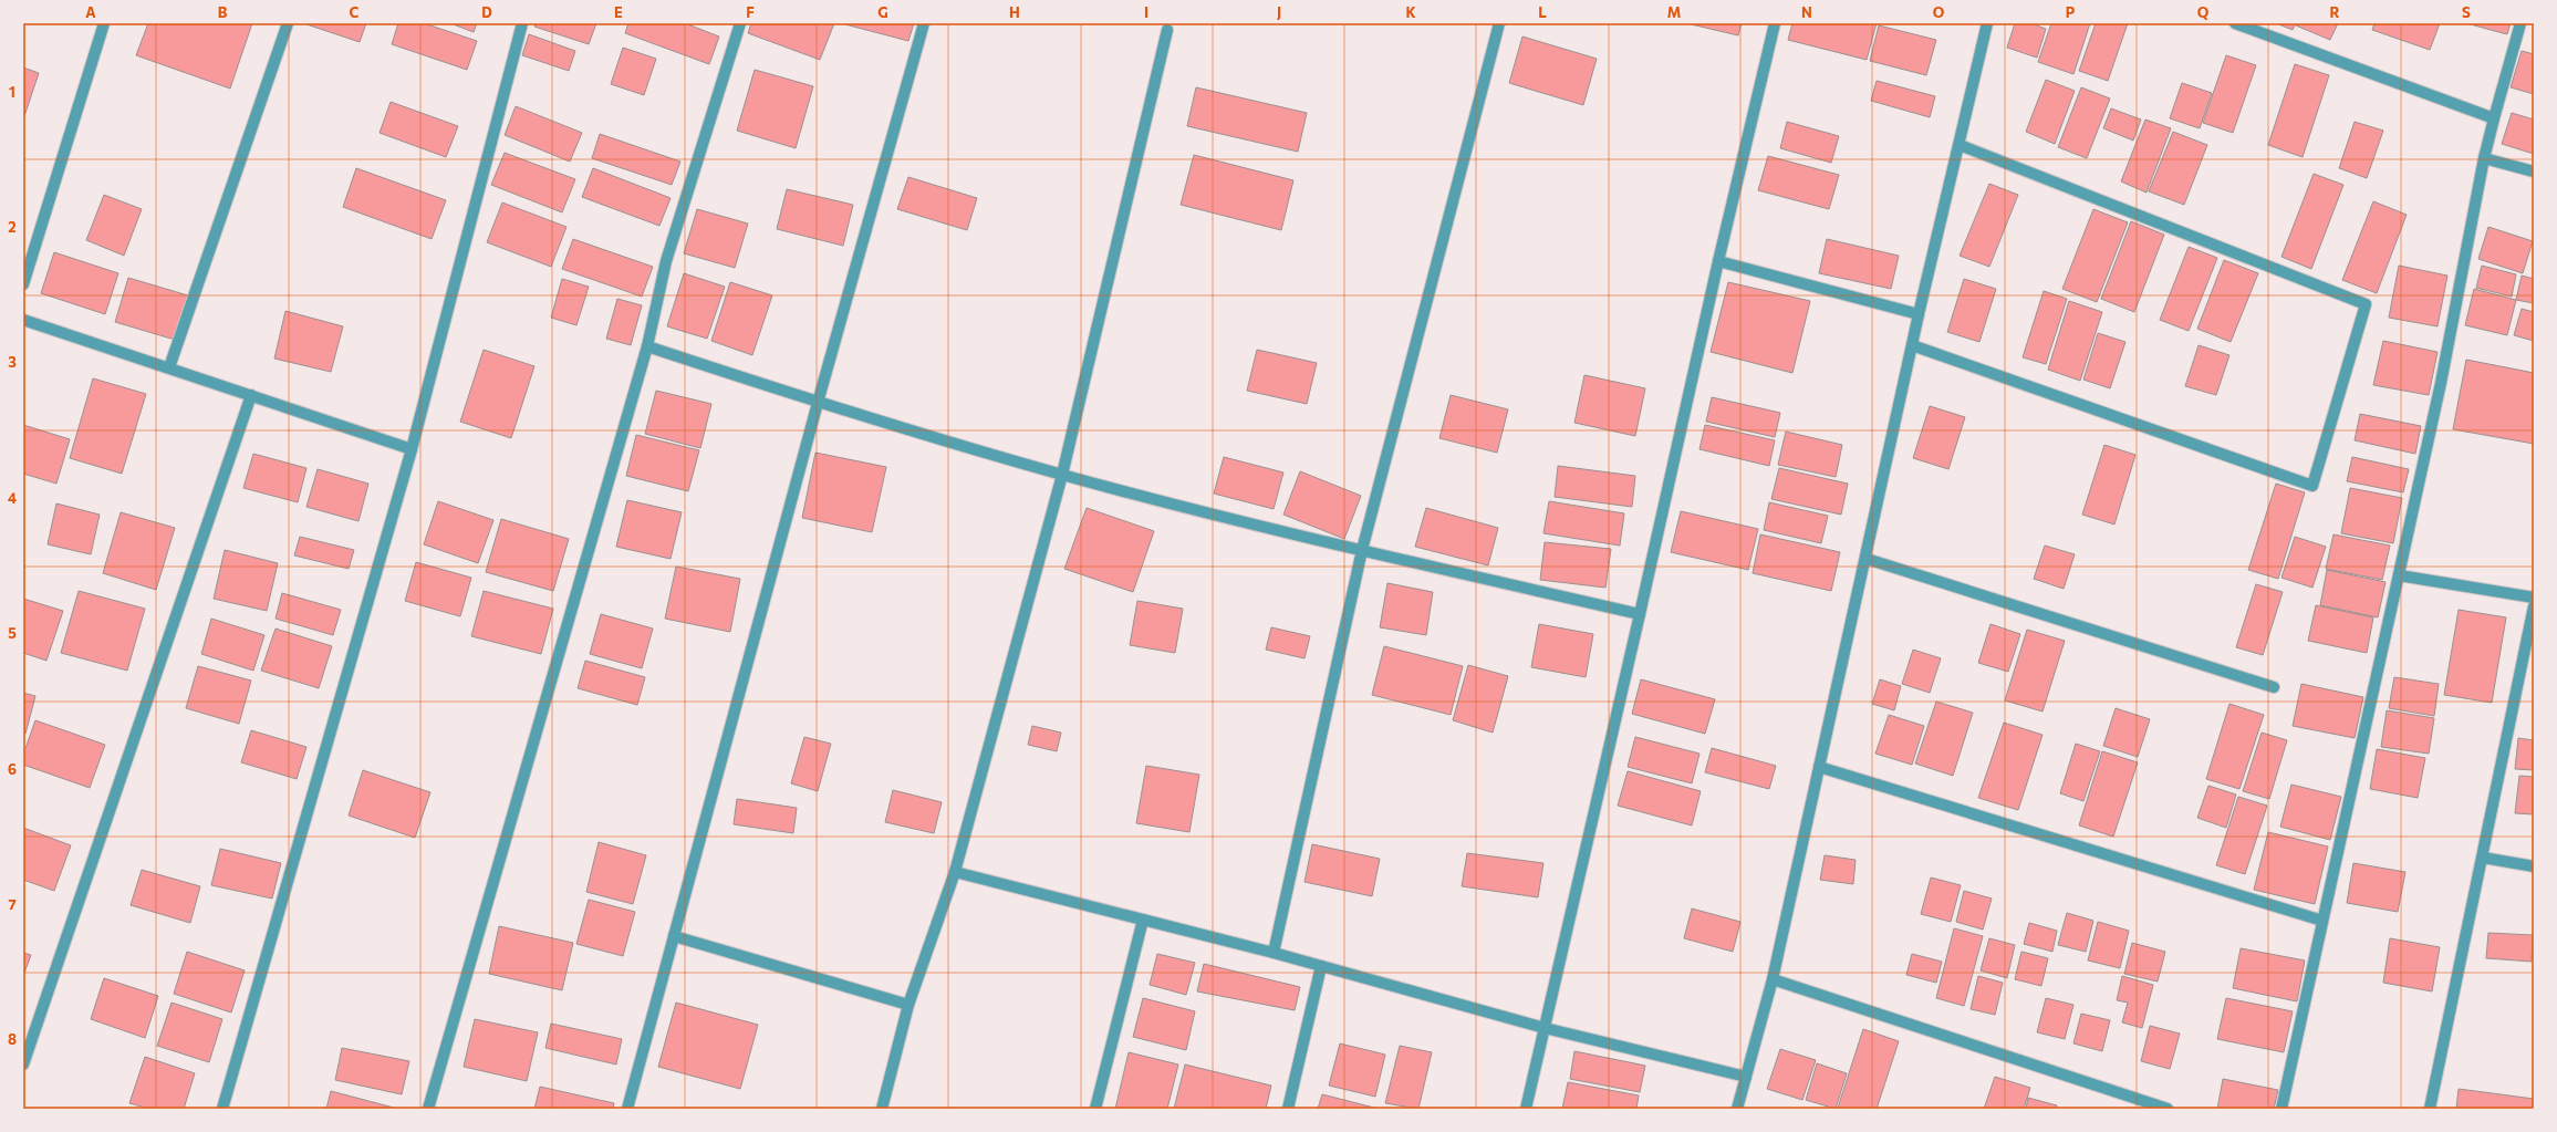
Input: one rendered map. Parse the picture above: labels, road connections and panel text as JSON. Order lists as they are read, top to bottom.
{
  "grid": {
    "columns": [
      "A",
      "B",
      "C",
      "D",
      "E",
      "F",
      "G",
      "H",
      "I",
      "J",
      "K",
      "L",
      "M",
      "N",
      "O",
      "P",
      "Q",
      "R",
      "S"
    ],
    "rows": [
      "1",
      "2",
      "3",
      "4",
      "5",
      "6",
      "7",
      "8"
    ]
  }
}
